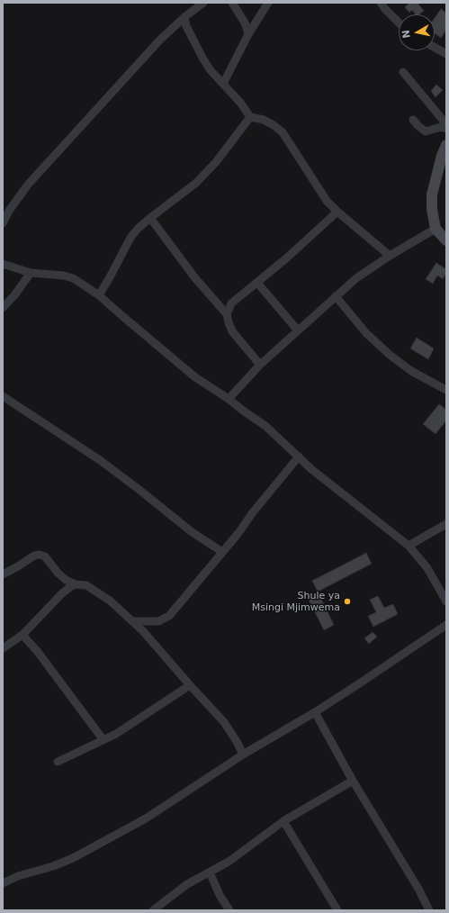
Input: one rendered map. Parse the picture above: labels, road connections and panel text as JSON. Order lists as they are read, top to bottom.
{
  "places": ["Shule ya Msingi Mjimwema"],
  "north": "left"
}
